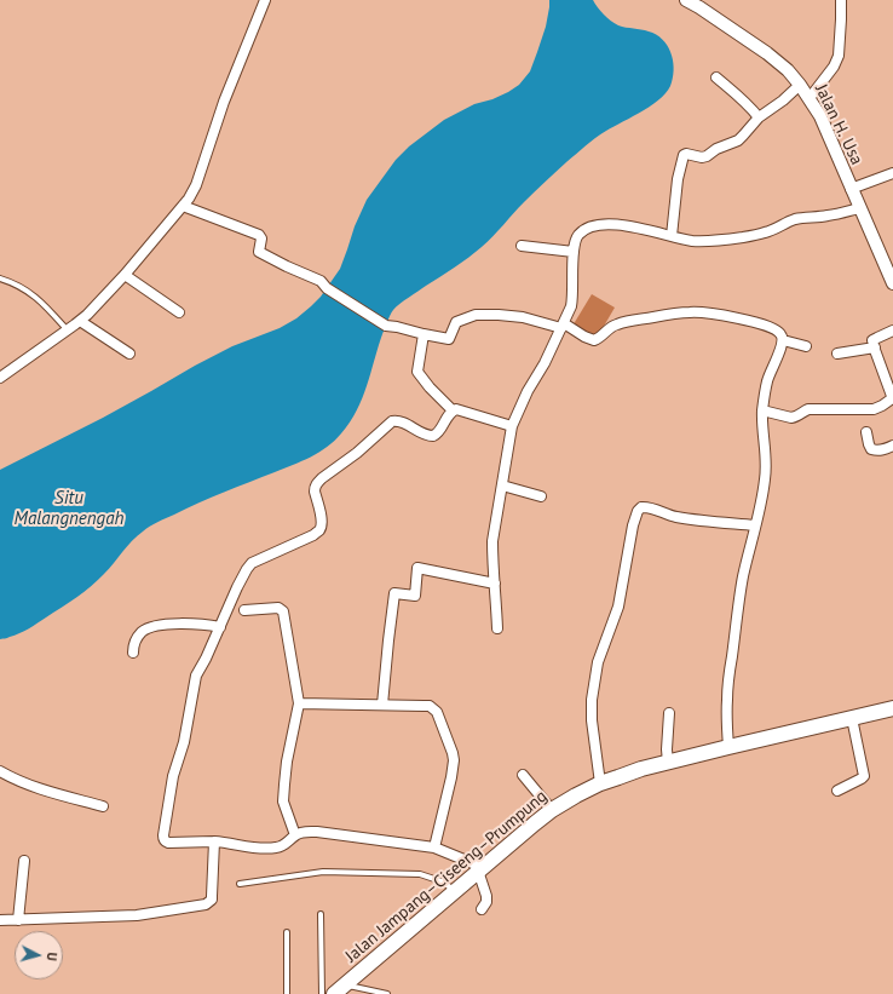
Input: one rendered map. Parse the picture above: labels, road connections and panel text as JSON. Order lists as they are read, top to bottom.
{
  "streets": {
    "main road": ["Jalan Jampang–Ciseeng–Prumpung"],
    "street": ["Jalan H. Usa"]
  },
  "water": ["Situ Malangnengah"],
  "north": "right"
}
